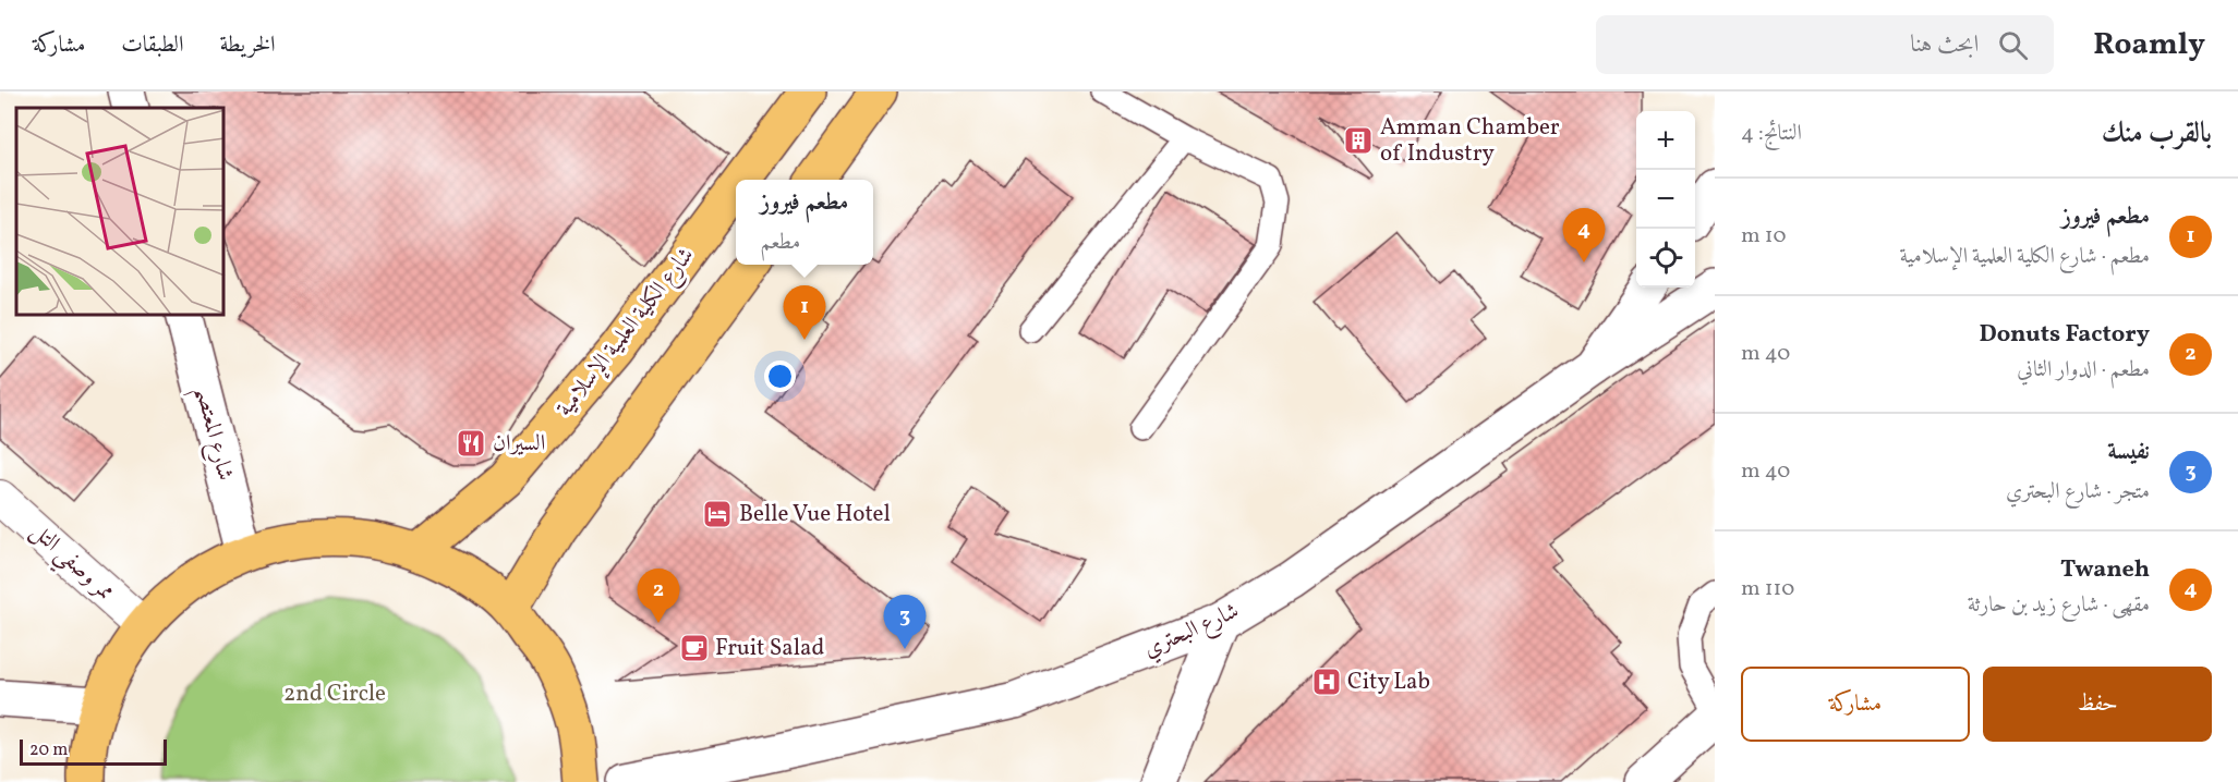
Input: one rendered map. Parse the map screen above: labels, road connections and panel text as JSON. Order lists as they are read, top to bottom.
{
  "streets": {
    "main road": ["شارع الكلية العلمية الإسلامية"],
    "street": ["شارع المعتصم", "ممر وصفي التل", "شارع البحتري"]
  },
  "parks": ["2nd Circle"],
  "places": {
    "building": ["Amman Chamber of Industry"],
    "restaurant": ["السيران"],
    "hotel": ["Belle Vue Hotel"],
    "cafe": ["Fruit Salad"],
    "hospital": ["City Lab"]
  },
  "scale_bar": "20 m",
  "page": {
    "header": "Roamly",
    "search": "ابحث هنا",
    "nav": ["الخريطة", "الطبقات", "مشاركة"],
    "heading": ["بالقرب منك", "النتائج: 4"],
    "map_buttons": ["+", "−"],
    "list": [
      {
        "mark": "1",
        "name": "مطعم فيروز",
        "note": "مطعم · شارع الكلية العلمية الإسلامية",
        "value": "10 m"
      },
      {
        "mark": "2",
        "name": "Donuts Factory",
        "note": "مطعم · الدوار الثاني",
        "value": "40 m"
      },
      {
        "mark": "3",
        "name": "نفيسة",
        "note": "متجر · شارع البحتري",
        "value": "40 m"
      },
      {
        "mark": "4",
        "name": "Twaneh",
        "note": "مقهى · شارع زيد بن حارثة",
        "value": "110 m"
      }
    ],
    "popup": ["مطعم فيروز", "مطعم"],
    "pins": [
      "4",
      "1",
      "2",
      "3"
    ],
    "buttons": ["حفظ", "مشاركة"],
    "scale": "20 m"
  }
}
